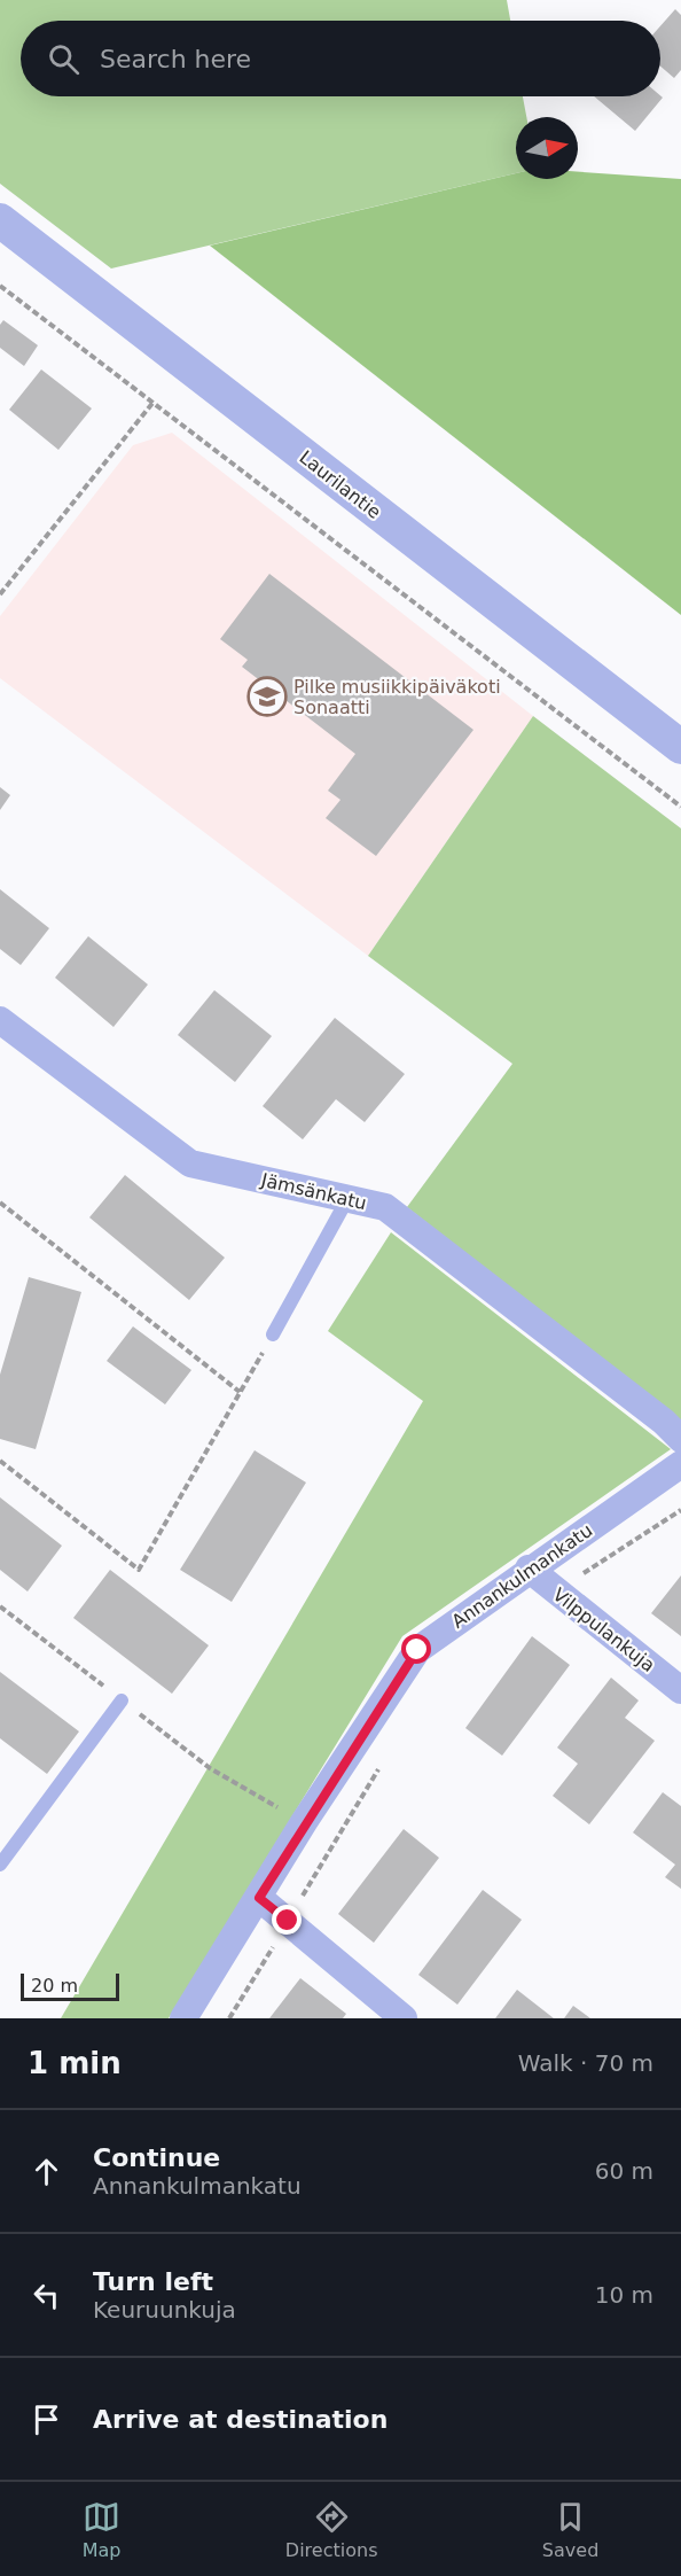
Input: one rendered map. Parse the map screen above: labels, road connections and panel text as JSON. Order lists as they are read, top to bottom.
{
  "streets": {
    "street": [
      "Laurilantie",
      "Jämsänkatu",
      "Annankulmankatu",
      "Vilppulankuja"
    ]
  },
  "crossings": [
    ["Annankulmankatu", "Vilppulankuja"]
  ],
  "places": {
    "school or university": ["Pilke musiikkipäiväkoti Sonaatti"]
  },
  "scale_bar": "20 m",
  "north": "right",
  "page": {
    "search": "Search here",
    "scale": "20 m",
    "heading": ["1 min", "Walk · 70 m"],
    "list": [
      ["Continue", "Annankulmankatu", "60 m"],
      ["Turn left", "Keuruunkuja", "10 m"],
      "Arrive at destination"
    ],
    "nav": ["Map", "Directions", "Saved"]
  }
}
